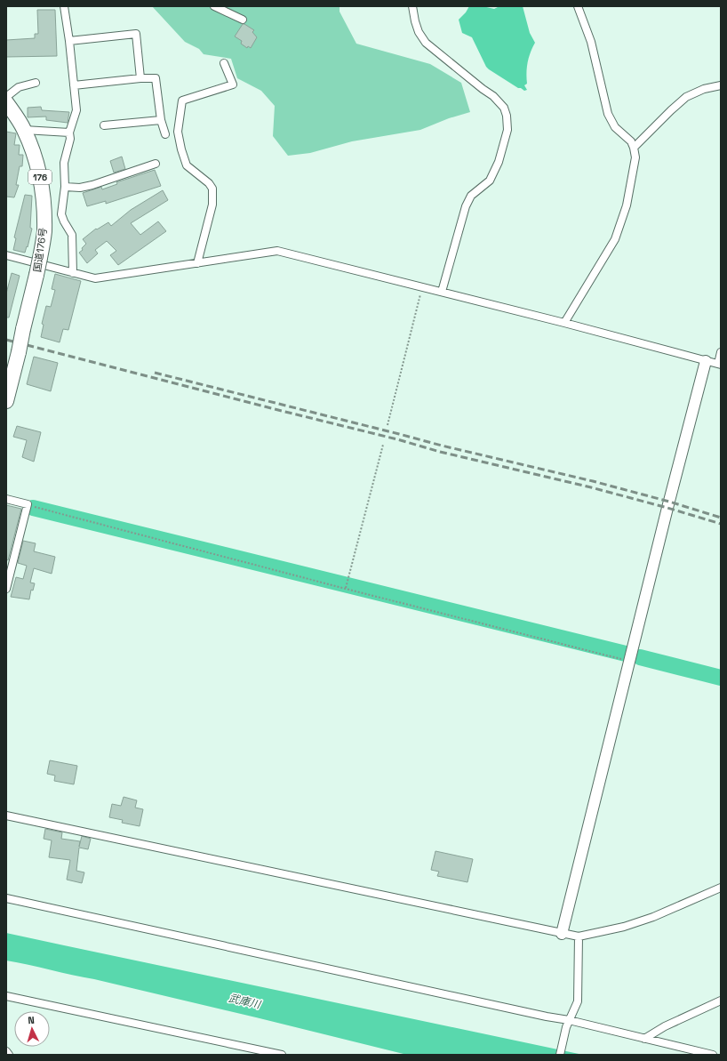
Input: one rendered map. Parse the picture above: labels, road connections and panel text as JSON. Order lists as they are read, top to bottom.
{
  "streets": {
    "highway": ["176", "国道176号"]
  },
  "water": ["武庫川"],
  "north": "top"
}
